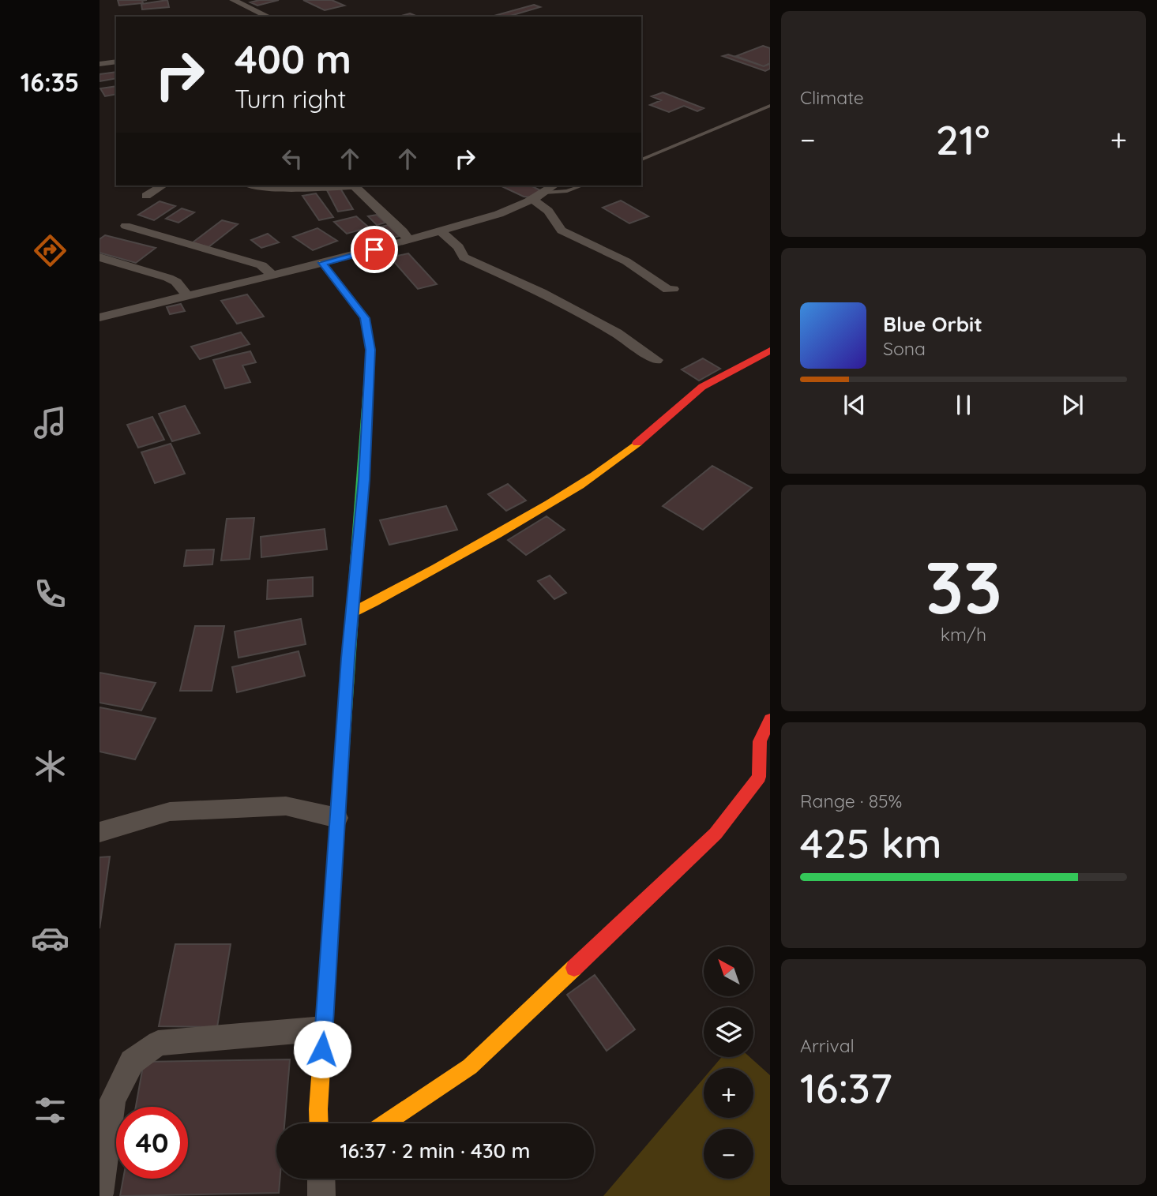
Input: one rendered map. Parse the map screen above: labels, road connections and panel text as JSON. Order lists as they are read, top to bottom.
{
  "north": "top left",
  "page": {
    "tabs": "16:35",
    "tile": [
      "Climate",
      ["33", "km/h"],
      ["Range · 85%", "425 km"],
      ["Arrival", "16:37"]
    ],
    "turn": ["400 m", "Turn right"],
    "heat": ["−", "21°", "+"],
    "song": ["Blue Orbit", "Sona"],
    "map_buttons": ["+", "−"],
    "limit": "40",
    "trip": "16:37 · 2 min · 430 m"
  }
}
